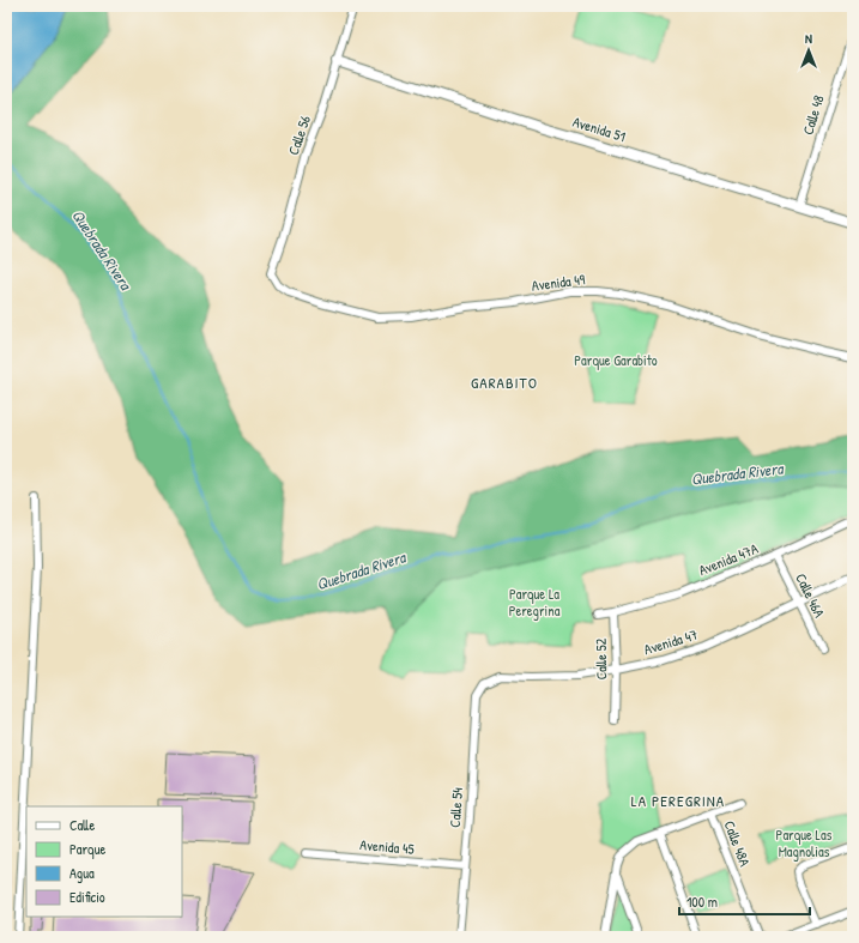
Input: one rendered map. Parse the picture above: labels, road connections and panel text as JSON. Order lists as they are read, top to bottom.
{
  "streets": {
    "street": [
      "Calle 48",
      "Avenida 51",
      "Calle 56",
      "Avenida 49",
      "Avenida 47A",
      "Calle 46A",
      "Avenida 47",
      "Calle 52",
      "Calle 54",
      "Calle 48A",
      "Avenida 45"
    ]
  },
  "crossings": [
    ["Calle 48", "Avenida 51"],
    ["Avenida 51", "Calle 56"],
    ["Calle 56", "Avenida 49"],
    ["Avenida 47A", "Calle 46A"],
    ["Avenida 47A", "Calle 52"],
    ["Calle 46A", "Avenida 47"],
    ["Avenida 47", "Calle 52"],
    ["Avenida 47", "Calle 54"],
    ["Calle 54", "Avenida 45"]
  ],
  "districts": ["GARABITO", "LA PEREGRINA"],
  "water": ["Quebrada Rivera"],
  "parks": ["Parque Garabito", "Parque La Peregrina", "Parque Las Magnolias"],
  "legend": [
    "Calle",
    "Parque",
    "Agua",
    "Edificio"
  ],
  "scale_bar": "100 m",
  "north": "top"
}
